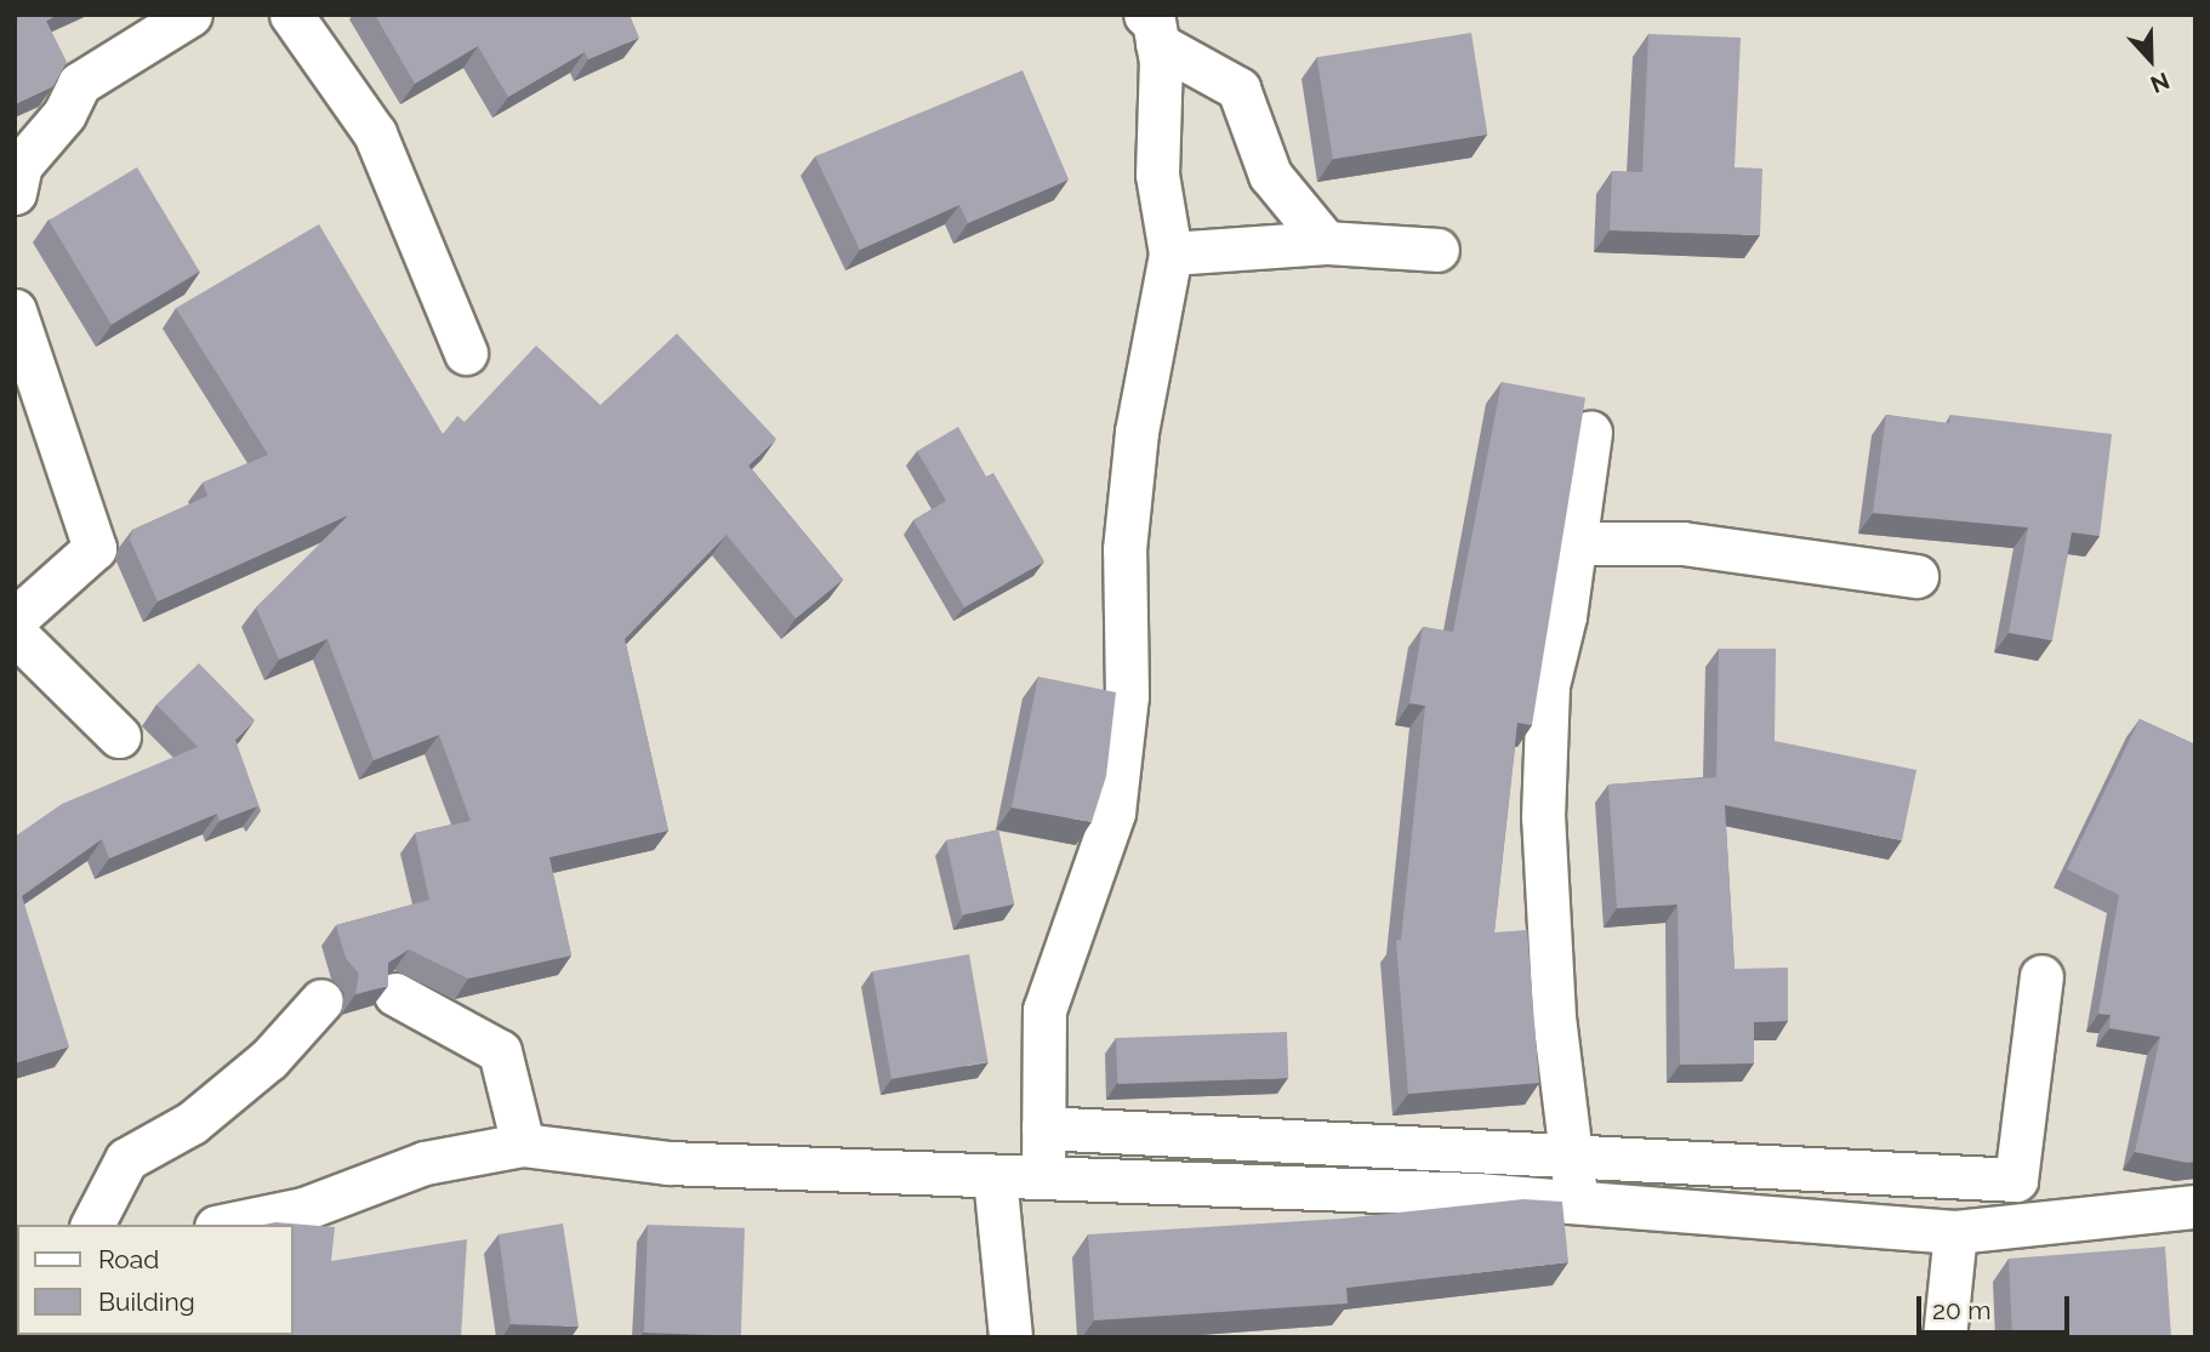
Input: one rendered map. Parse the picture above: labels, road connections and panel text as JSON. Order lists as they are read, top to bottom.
{
  "legend": ["Road", "Building"],
  "scale_bar": "20 m",
  "north": "bottom"
}
